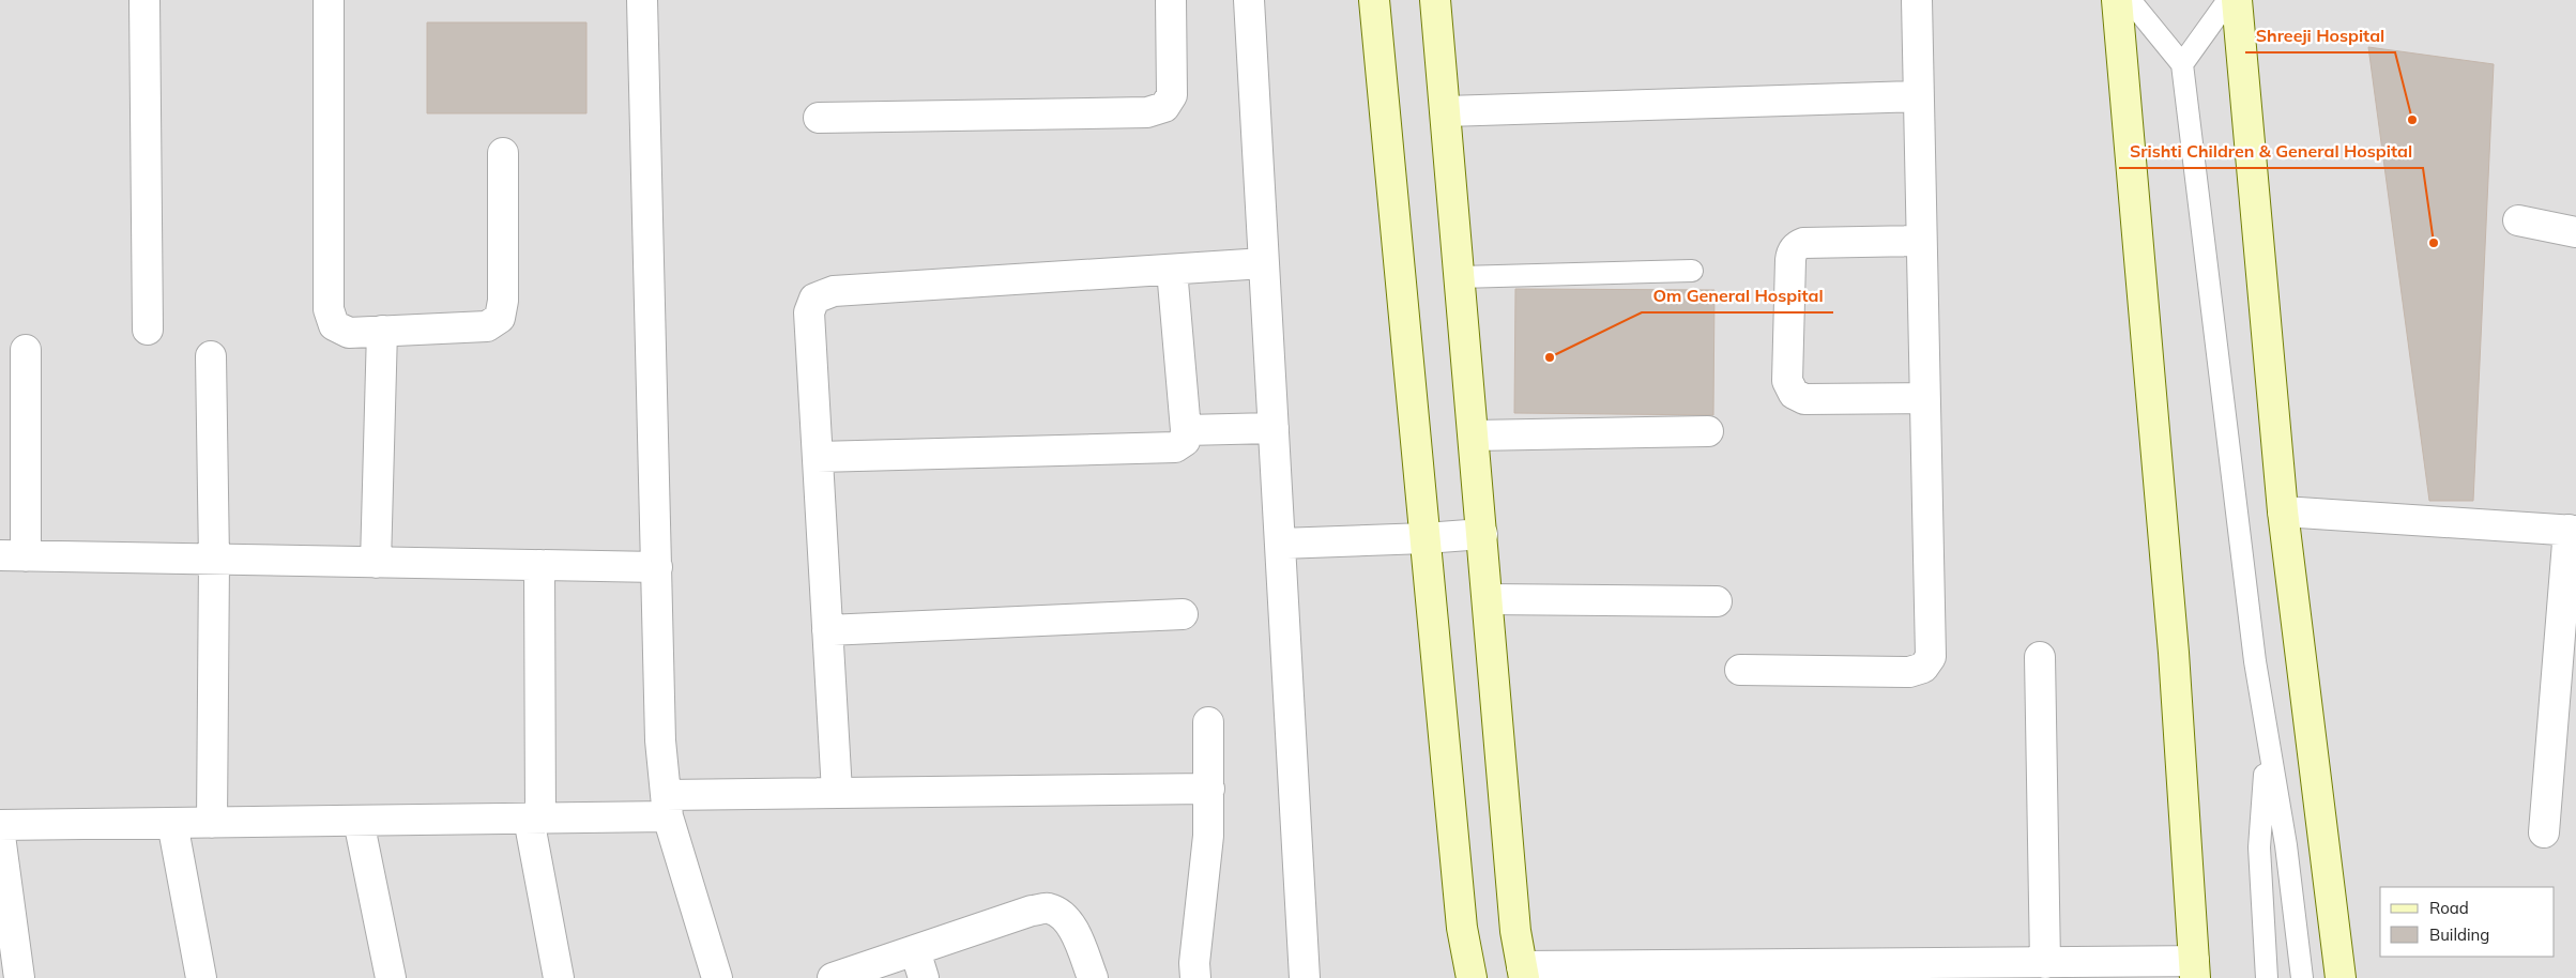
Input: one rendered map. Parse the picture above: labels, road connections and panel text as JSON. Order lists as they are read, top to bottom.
{
  "places": ["Shreeji Hospital", "Srishti Children & General Hospital", "Om General Hospital"],
  "legend": ["Road", "Building"]
}
